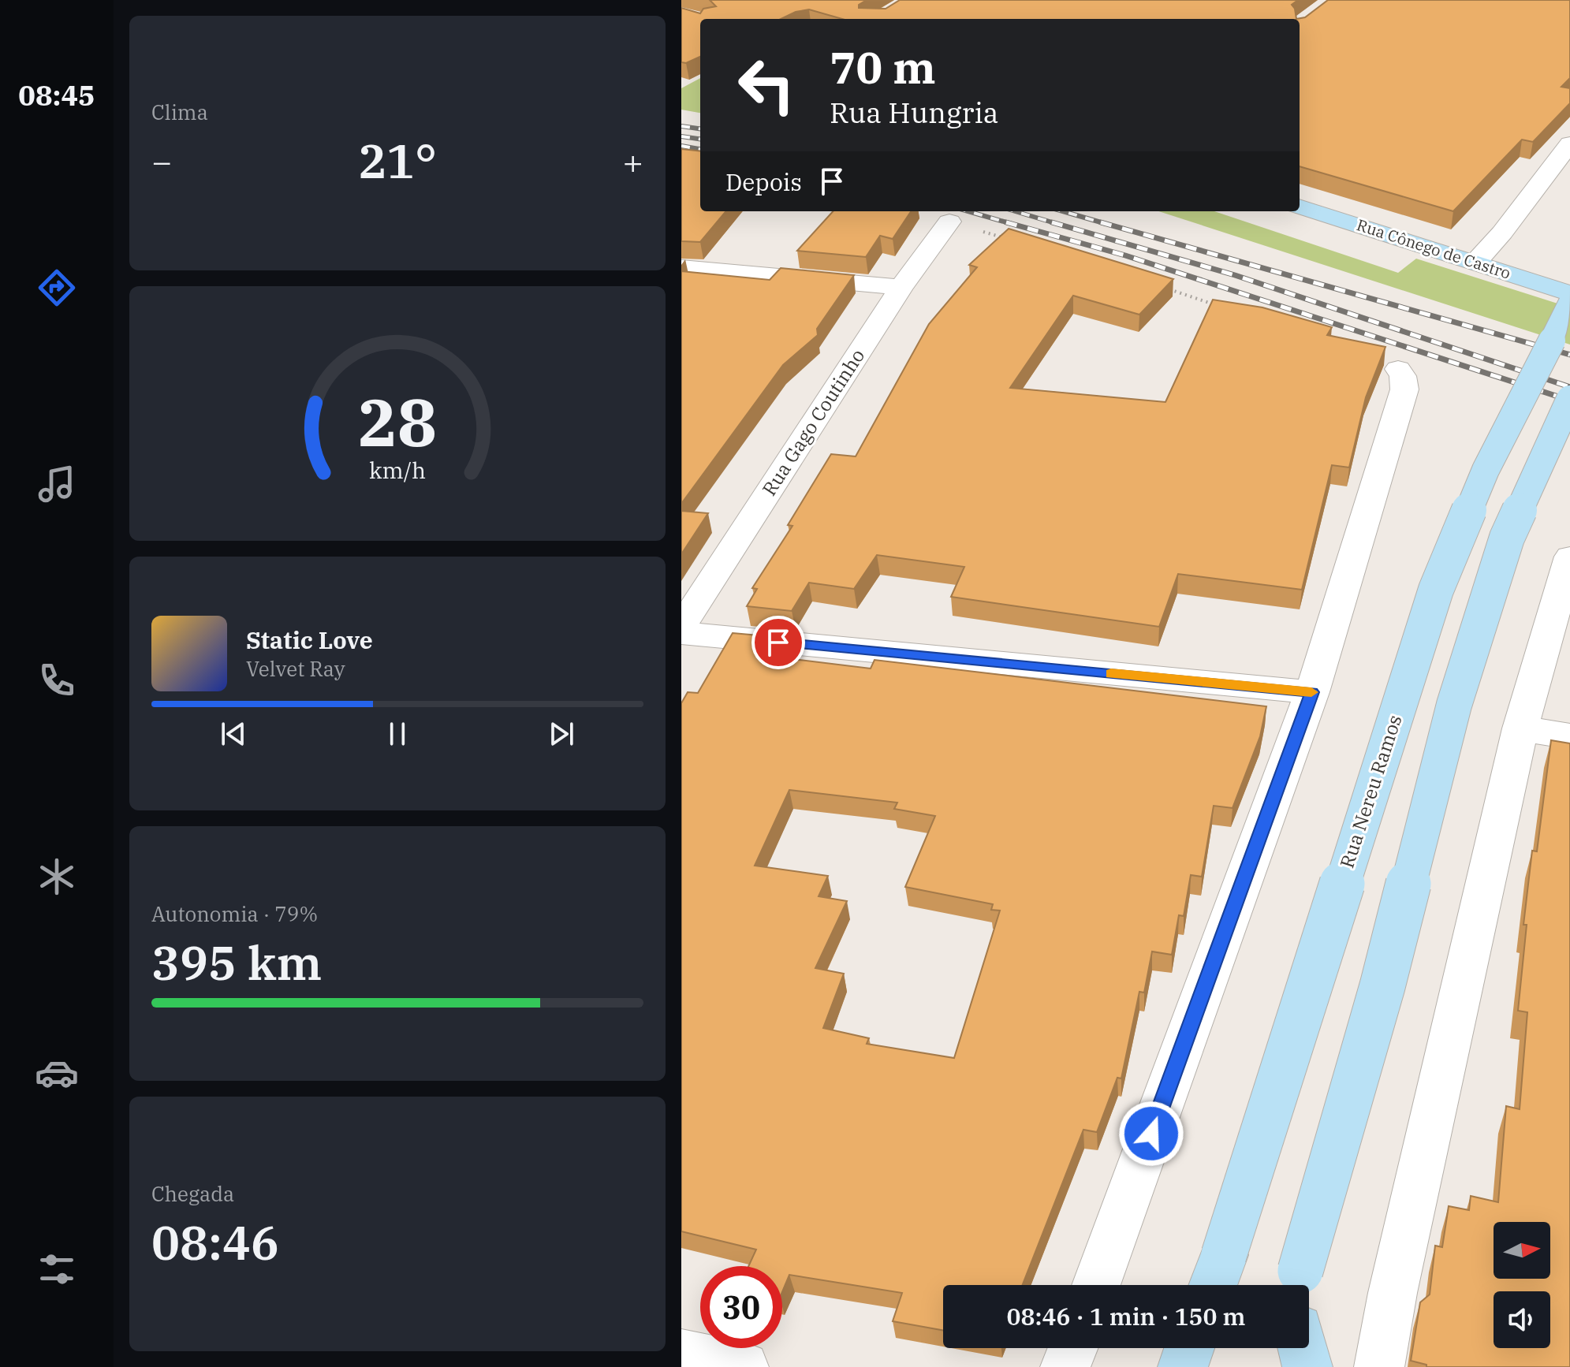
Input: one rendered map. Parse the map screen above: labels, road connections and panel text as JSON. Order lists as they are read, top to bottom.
{
  "streets": {
    "street": ["Rua Cônego de Castro", "Rua Gago Coutinho", "Rua Nereu Ramos"]
  },
  "north": "right",
  "page": {
    "tabs": "08:45",
    "tile": [
      "Clima",
      ["Autonomia · 79%", "395 km"],
      ["Chegada", "08:46"]
    ],
    "turn": ["70 m", "Rua Hungria"],
    "heat": ["−", "21°", "+"],
    "then": "Depois",
    "song": ["Static Love", "Velvet Ray"],
    "limit": "30",
    "trip": "08:46 · 1 min · 150 m",
    "gauge": ["28", "km/h"]
  }
}
